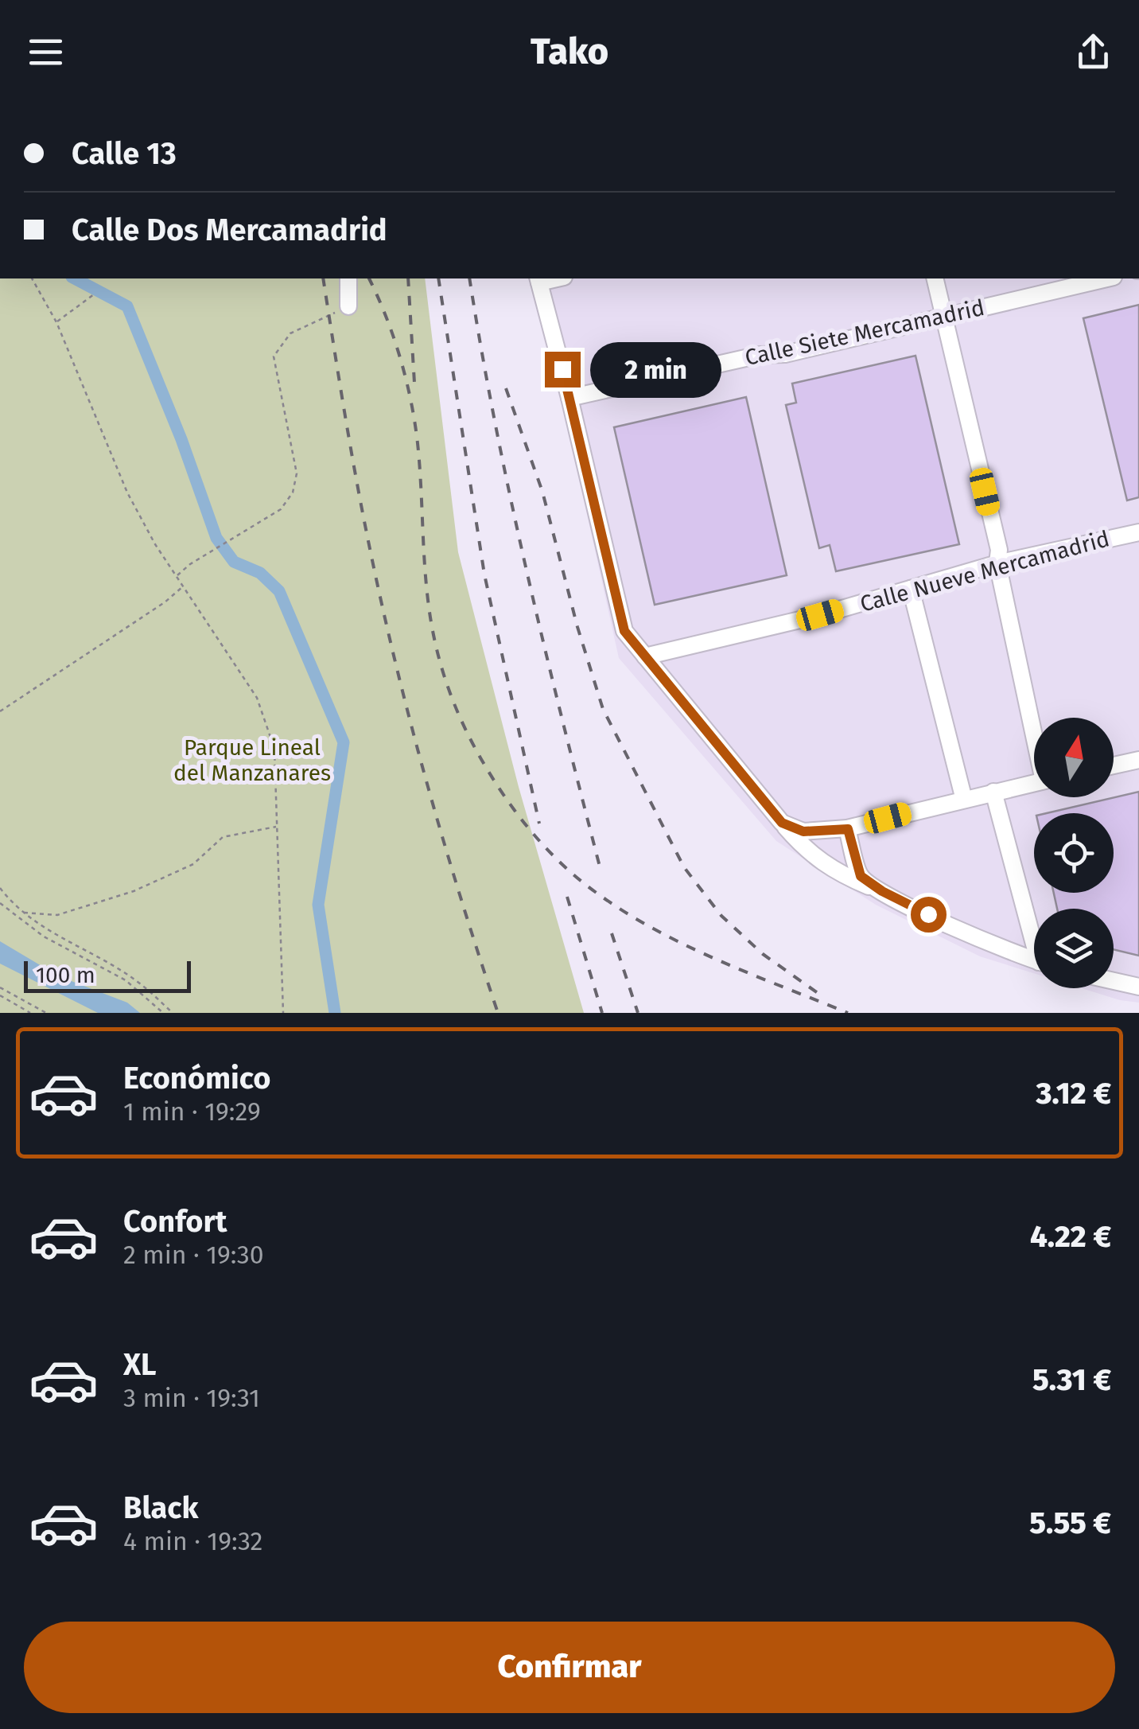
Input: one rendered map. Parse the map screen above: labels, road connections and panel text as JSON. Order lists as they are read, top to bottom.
{
  "streets": {
    "lane": ["Calle Siete Mercamadrid", "Calle Nueve Mercamadrid"]
  },
  "parks": ["Parque Lineal del Manzanares"],
  "scale_bar": "100 m",
  "north": "top",
  "page": {
    "header": "Tako",
    "banner": ["Calle 13", "Calle Dos Mercamadrid"],
    "bubble": "2 min",
    "scale": "100 m",
    "list": [
      {
        "name": "Económico",
        "note": "1 min · 19:29",
        "value": "3.12 €"
      },
      {
        "name": "Confort",
        "note": "2 min · 19:30",
        "value": "4.22 €"
      },
      {
        "name": "XL",
        "note": "3 min · 19:31",
        "value": "5.31 €"
      },
      {
        "name": "Black",
        "note": "4 min · 19:32",
        "value": "5.55 €"
      }
    ],
    "buttons": "Confirmar"
  }
}
